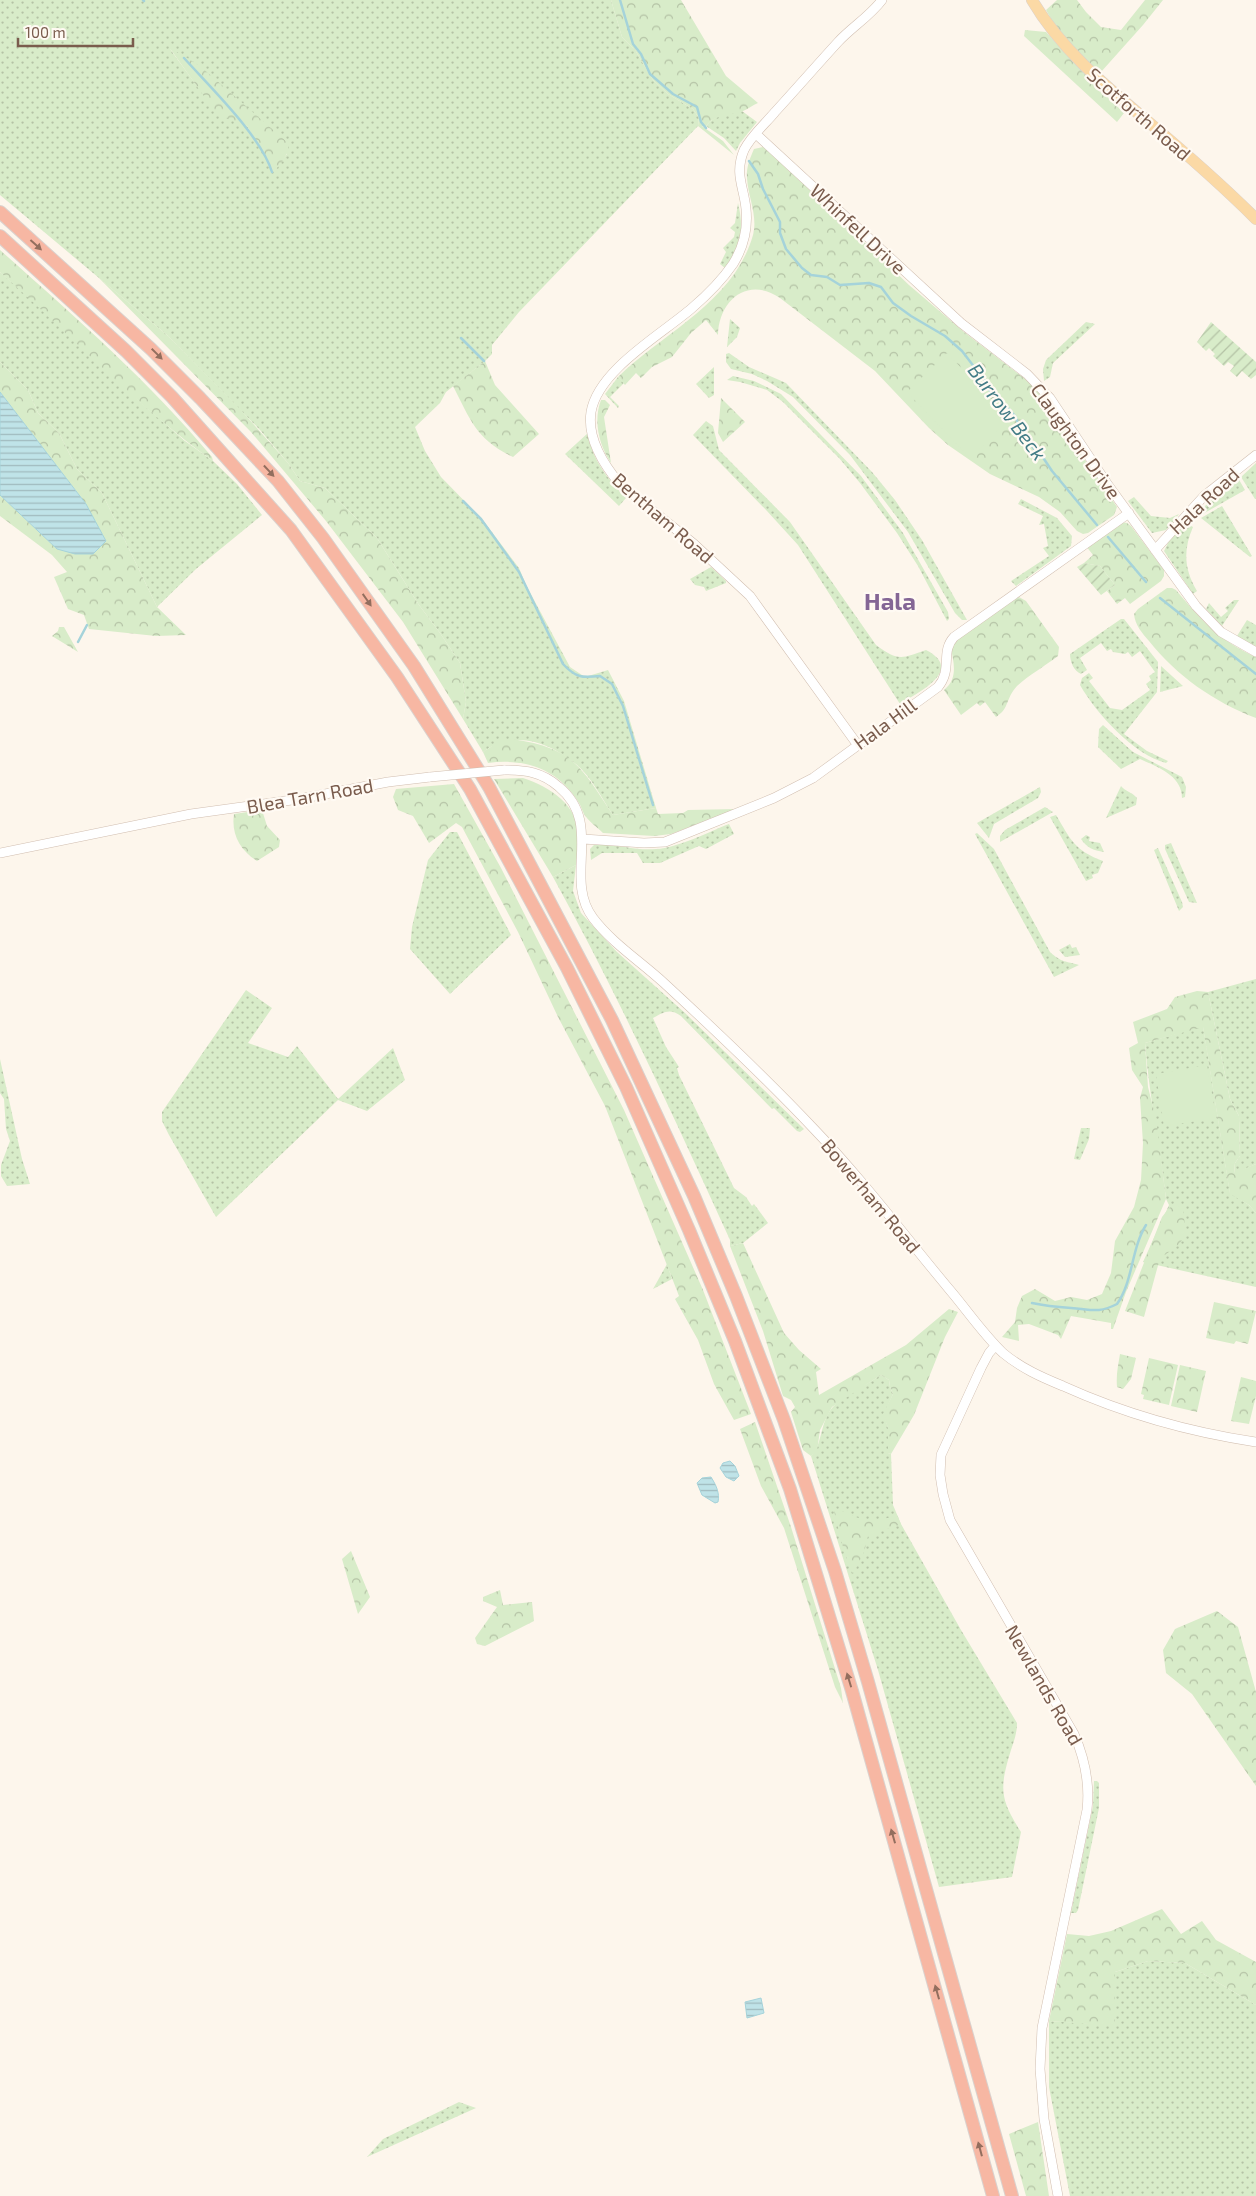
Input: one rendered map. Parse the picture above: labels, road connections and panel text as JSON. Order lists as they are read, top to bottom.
{
  "streets": {
    "main road": ["Scotforth Road"],
    "street": [
      "Whinfell Drive",
      "Claughton Drive",
      "Hala Road",
      "Bentham Road",
      "Hala Hill",
      "Blea Tarn Road",
      "Bowerham Road",
      "Newlands Road"
    ]
  },
  "crossings": [
    ["Whinfell Drive", "Claughton Drive"],
    ["Whinfell Drive", "Bentham Road"],
    ["Claughton Drive", "Hala Road"],
    ["Claughton Drive", "Hala Hill"],
    ["Bentham Road", "Hala Hill"],
    ["Hala Hill", "Blea Tarn Road"],
    ["Hala Hill", "Bowerham Road"],
    ["Blea Tarn Road", "Bowerham Road"],
    ["Bowerham Road", "Newlands Road"]
  ],
  "districts": ["Hala"],
  "water": ["Burrow Beck"],
  "scale_bar": "100 m"
}
